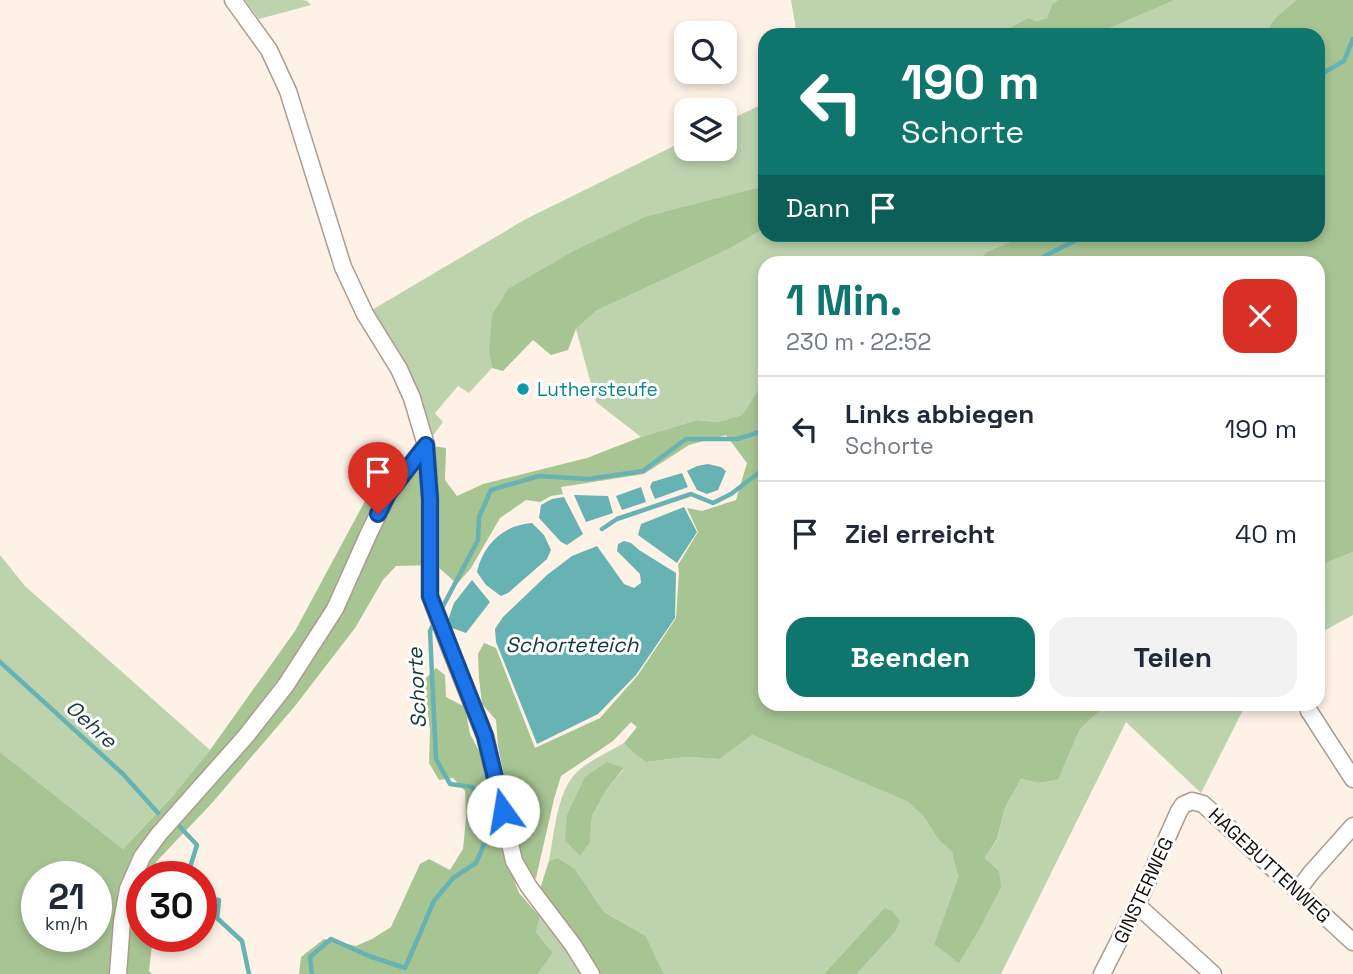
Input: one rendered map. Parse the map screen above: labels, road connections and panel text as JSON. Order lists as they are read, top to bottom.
{
  "streets": {
    "street": ["HAGEBUTTENWEG", "GINSTERWEG"]
  },
  "crossings": [
    ["HAGEBUTTENWEG", "GINSTERWEG"]
  ],
  "water": ["Schorteteich", "Schorte", "Oehre"],
  "places": ["Luthersteufe"],
  "page": {
    "turn": ["190 m", "Schorte"],
    "then": "Dann",
    "heading": ["1 Min.", "230 m · 22:52"],
    "list": [
      {
        "name": "Links abbiegen",
        "note": "Schorte",
        "value": "190 m"
      },
      {
        "name": "Ziel erreicht",
        "value": "40 m"
      }
    ],
    "buttons": ["Beenden", "Teilen"],
    "speed": "21 km/h",
    "limit": "30"
  }
}
